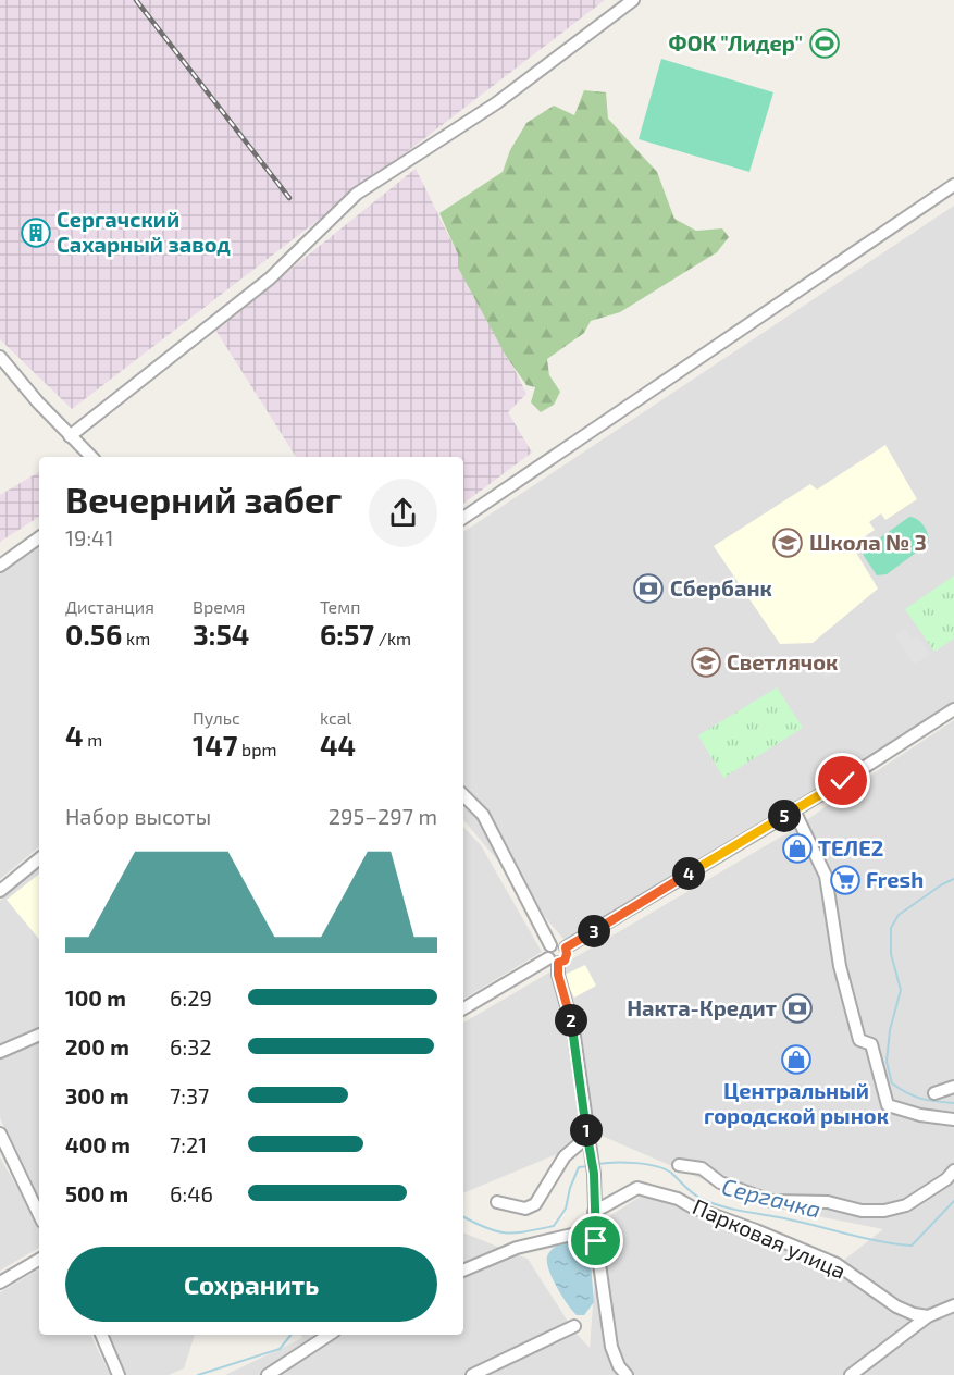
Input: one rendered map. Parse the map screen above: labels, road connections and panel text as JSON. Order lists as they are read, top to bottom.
{
  "streets": {
    "street": ["Парковая улица"]
  },
  "water": ["Сергачка"],
  "places": {
    "sports": ["ФОК \"Лидер\""],
    "building": ["Сергачский Сахарный завод"],
    "school or university": ["Школа № 3", "Светлячок"],
    "bank": ["Сбербанк", "Накта-Кредит"],
    "shop": ["ТЕЛЕ2", "Центральный городской рынок"],
    "supermarket": ["Fresh"]
  },
  "page": {
    "heading": ["Вечерний забег", "19:41"],
    "stats": [
      ["Дистанция", "0.56 km"],
      ["Время", "3:54"],
      ["Темп", "6:57 /km"],
      ["4 m"],
      ["Пульс", "147 bpm"],
      ["kcal", "44"]
    ],
    "chart": ["Набор высоты", "295–297 m"],
    "pins": [
      "5",
      "4",
      "3",
      "2",
      "1"
    ],
    "list": [
      {
        "name": "100 m",
        "note": "6:29"
      },
      {
        "name": "200 m",
        "note": "6:32"
      },
      {
        "name": "300 m",
        "note": "7:37"
      },
      {
        "name": "400 m",
        "note": "7:21"
      },
      {
        "name": "500 m",
        "note": "6:46"
      }
    ],
    "buttons": "Сохранить"
  }
}
